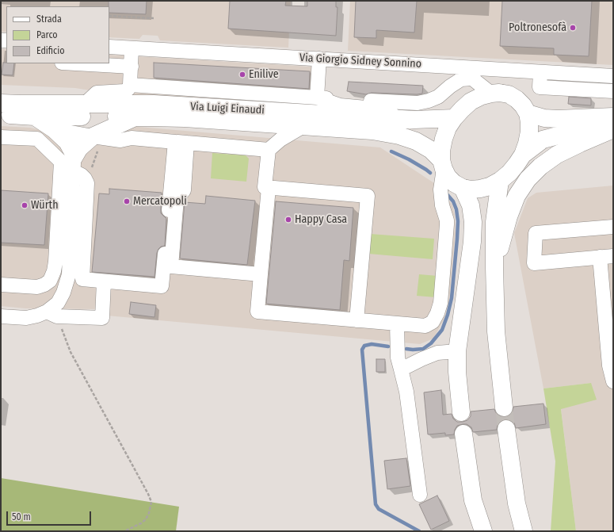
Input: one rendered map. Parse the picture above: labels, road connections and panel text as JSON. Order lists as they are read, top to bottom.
{
  "streets": {
    "main road": ["Via Luigi Einaudi"],
    "street": ["Via Giorgio Sidney Sonnino"]
  },
  "places": [
    "Poltronesofà",
    "Enilive",
    "Mercatopoli",
    "Würth",
    "Happy Casa"
  ],
  "legend": ["Strada", "Parco", "Edificio"],
  "scale_bar": "50 m"
}
